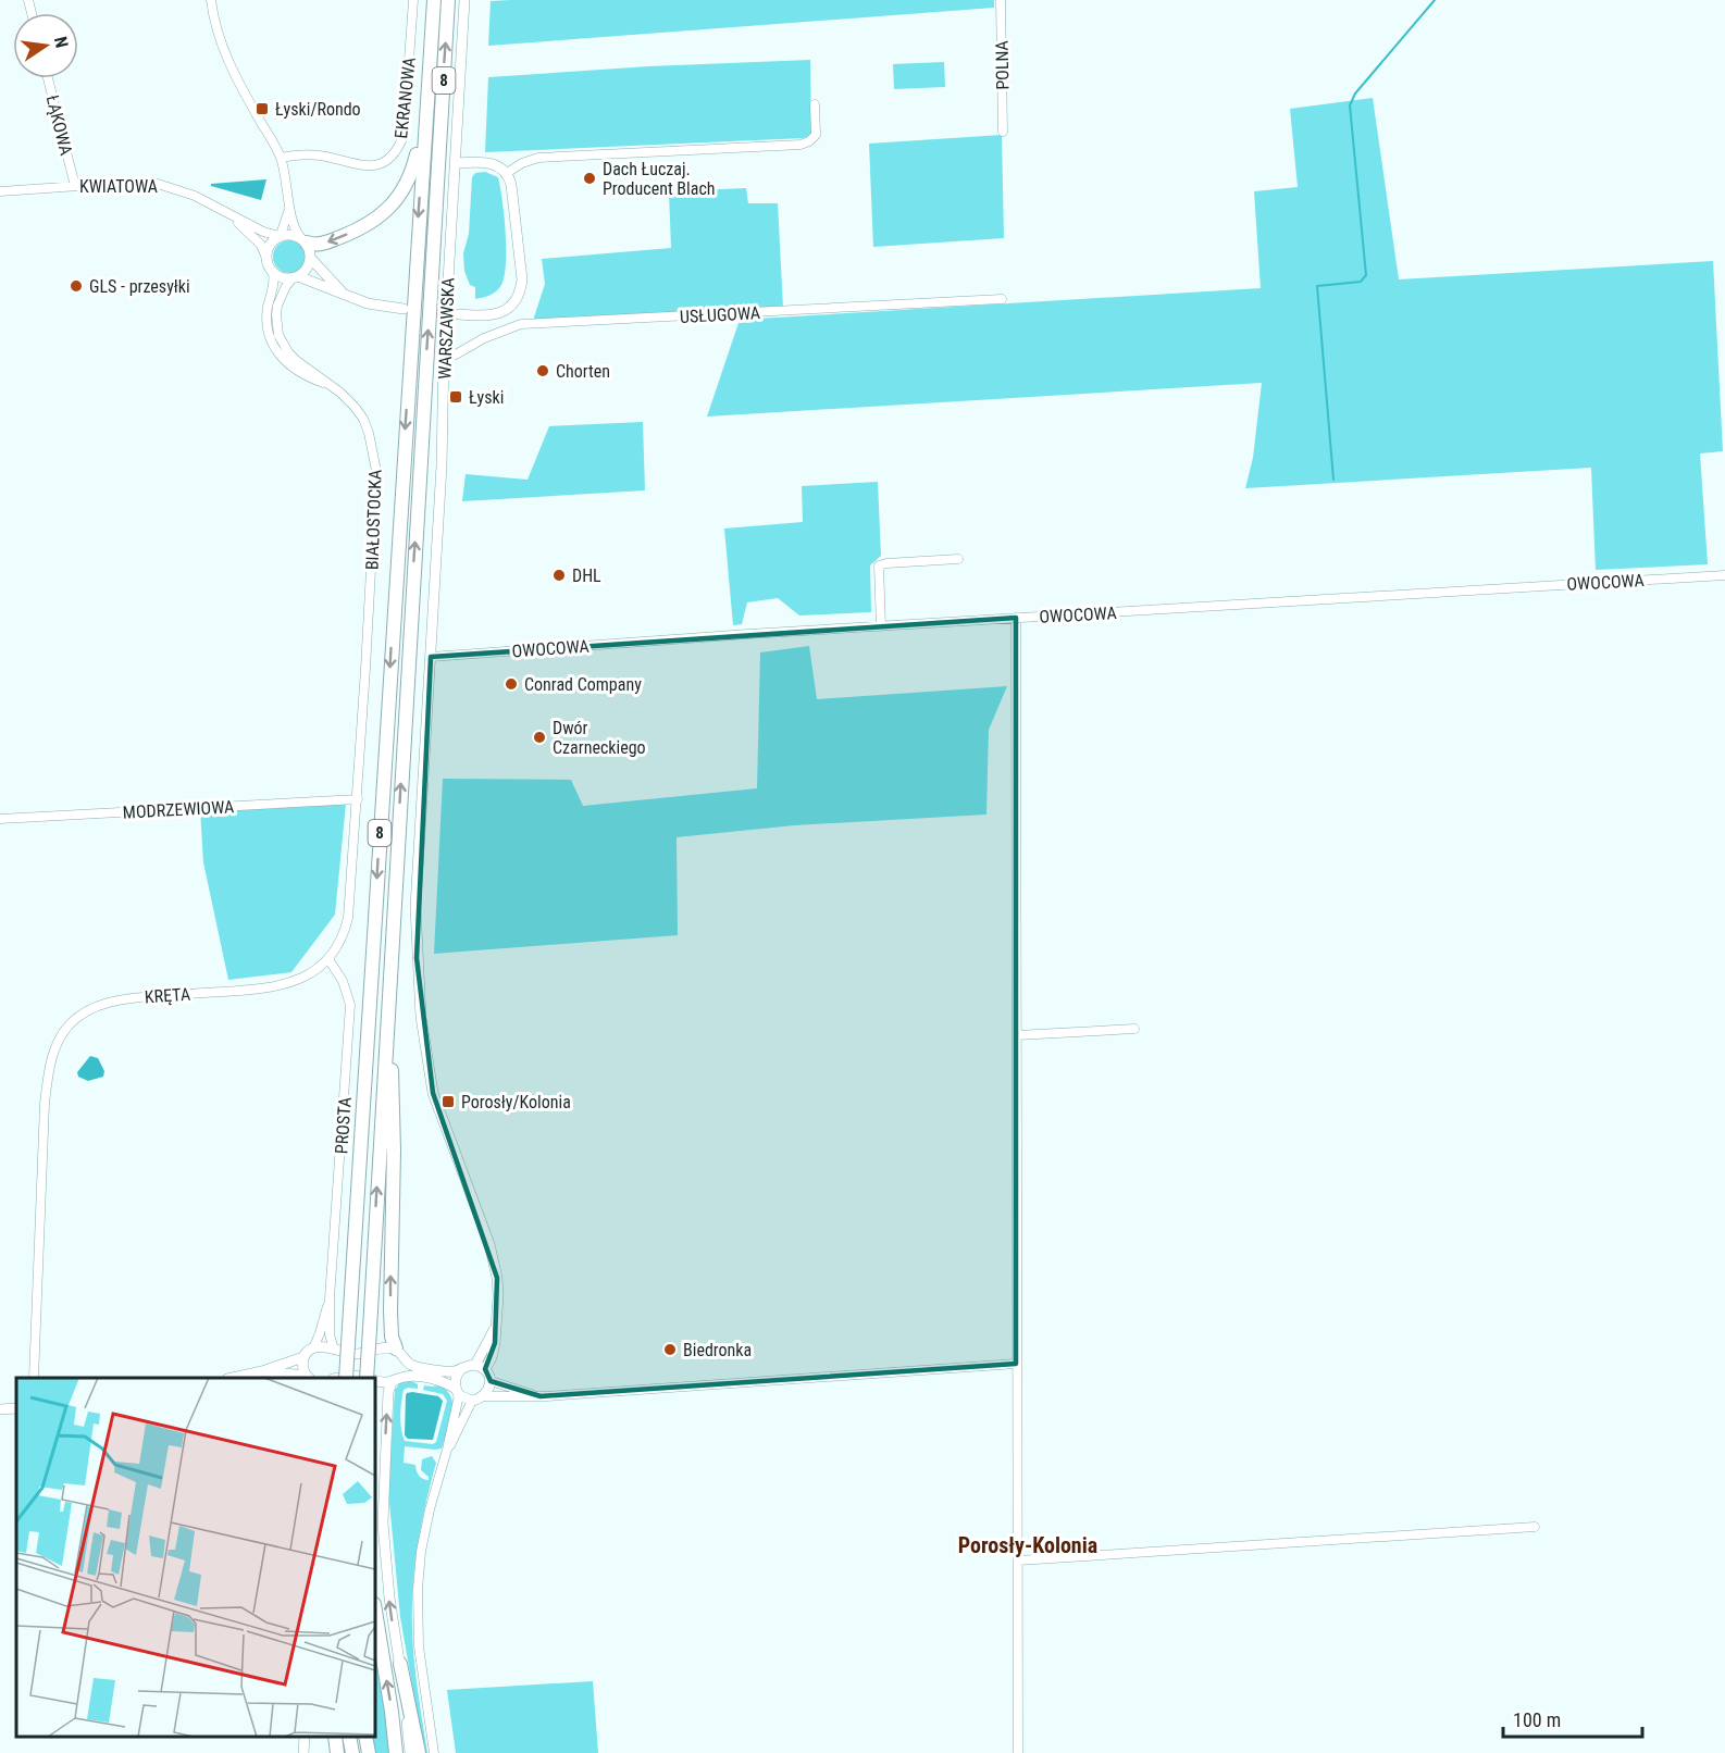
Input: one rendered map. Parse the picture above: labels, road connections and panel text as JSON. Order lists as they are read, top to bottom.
{
  "streets": {
    "highway": ["8"],
    "street": [
      "POLNA",
      "EKRANOWA",
      "ŁĄKOWA",
      "KWIATOWA",
      "USŁUGOWA",
      "WARSZAWSKA",
      "BIAŁOSTOCKA",
      "OWOCOWA",
      "MODRZEWIOWA",
      "KRĘTA",
      "PROSTA"
    ]
  },
  "crossings": [
    ["ŁĄKOWA", "KWIATOWA"],
    ["KWIATOWA", "BIAŁOSTOCKA"],
    ["USŁUGOWA", "WARSZAWSKA"],
    ["WARSZAWSKA", "OWOCOWA"],
    ["BIAŁOSTOCKA", "KRĘTA"],
    ["MODRZEWIOWA", "KRĘTA"],
    ["KRĘTA", "PROSTA"]
  ],
  "districts": ["Porosły-Kolonia"],
  "places": {
    "transit": ["Łyski/Rondo", "Łyski", "Porosły/Kolonia"],
    "other": [
      "Dach Łuczaj. Producent Blach",
      "GLS - przesyłki",
      "Chorten",
      "DHL",
      "Conrad Company",
      "Dwór Czarneckiego",
      "Biedronka"
    ]
  },
  "scale_bar": "100 m",
  "north": "right"
}
